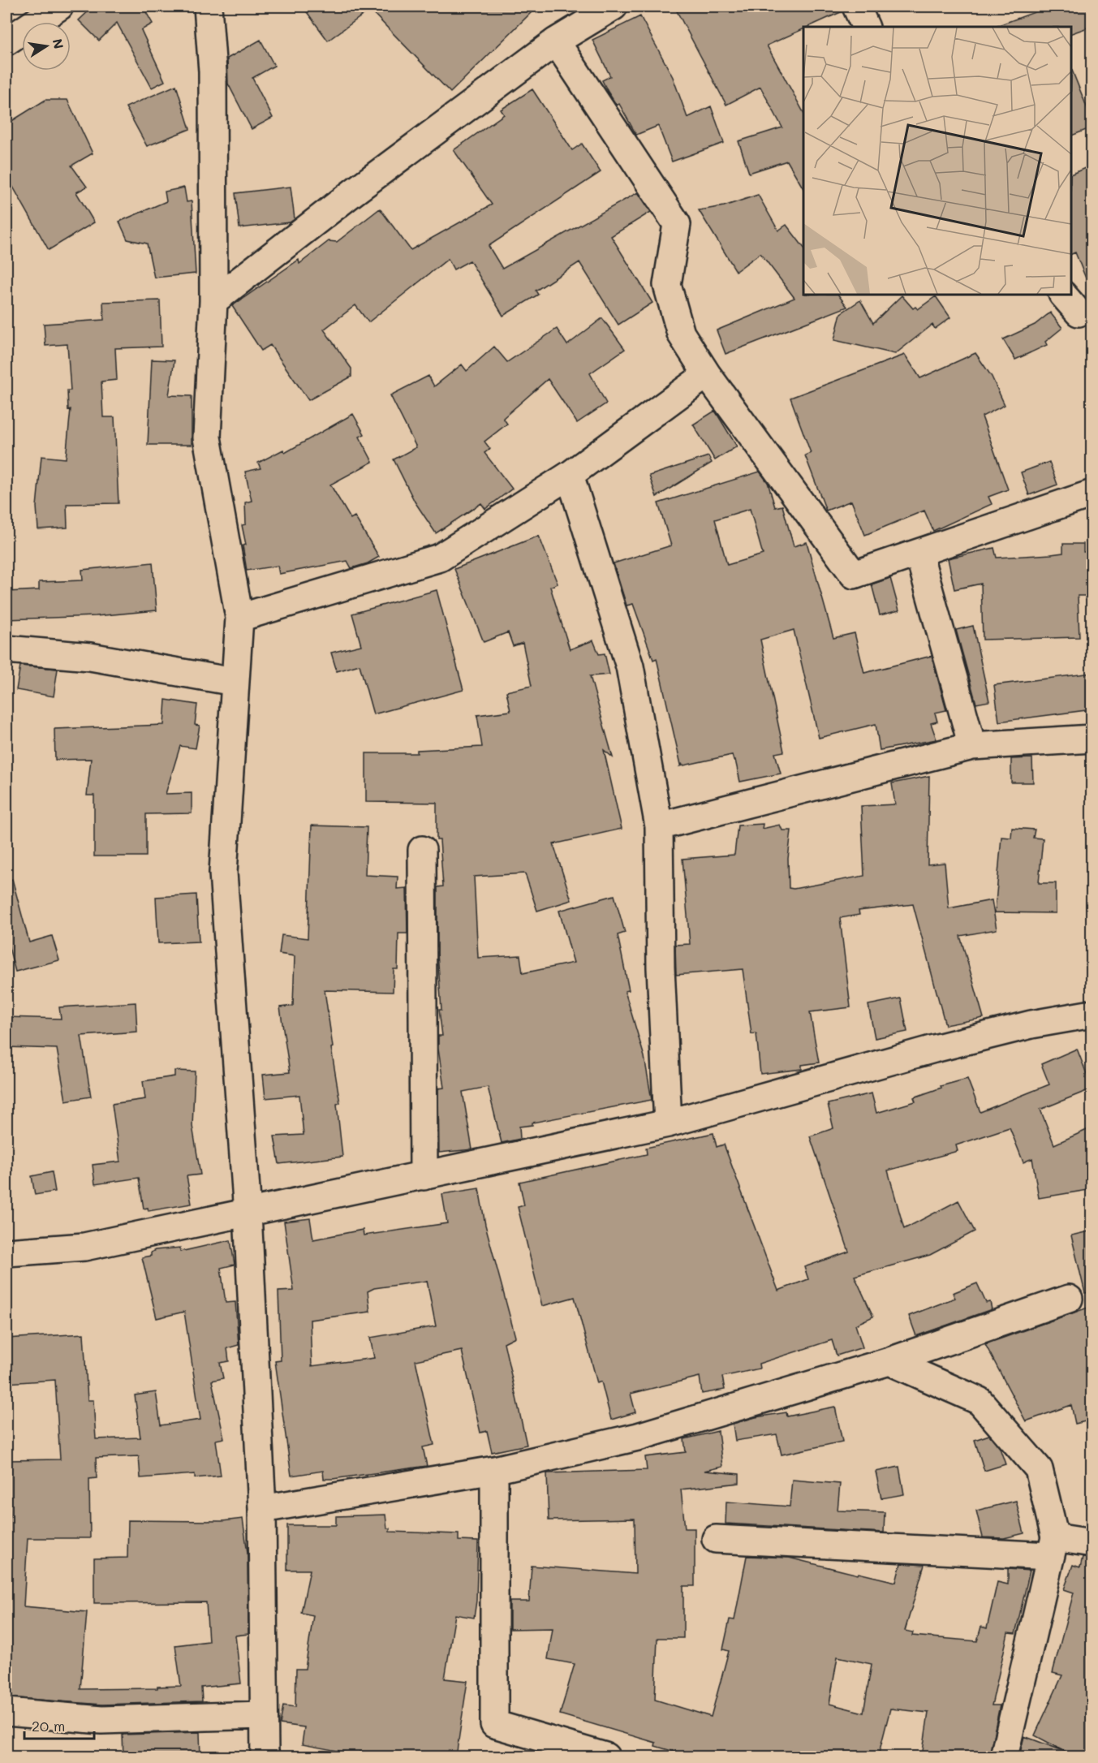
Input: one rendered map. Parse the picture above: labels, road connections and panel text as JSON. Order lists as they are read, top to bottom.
{
  "scale_bar": "20 m",
  "north": "right"
}
